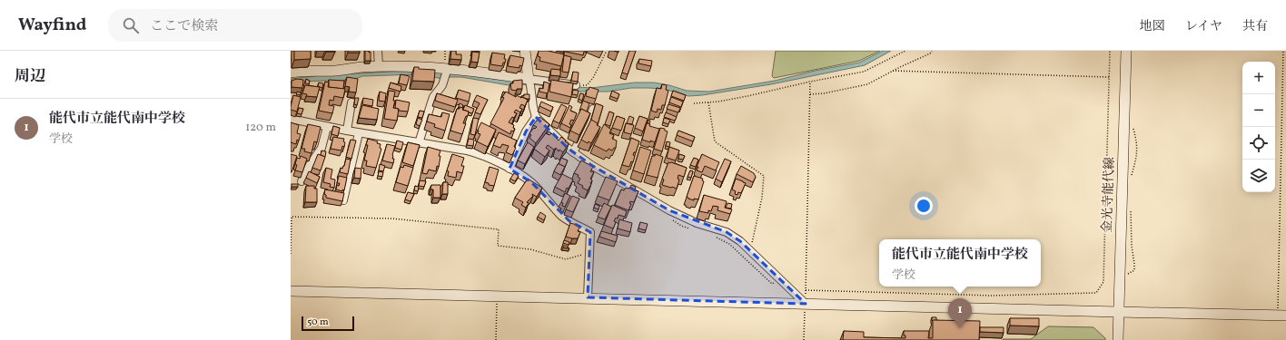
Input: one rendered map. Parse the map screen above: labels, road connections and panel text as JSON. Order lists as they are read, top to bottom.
{
  "streets": {
    "street": ["金光寺能代線"]
  },
  "scale_bar": "50 m",
  "page": {
    "header": "Wayfind",
    "search": "ここで検索",
    "nav": ["地図", "レイヤ", "共有"],
    "heading": "周辺",
    "map_buttons": ["+", "−"],
    "list": [
      {
        "mark": "1",
        "name": "能代市立能代南中学校",
        "note": "学校",
        "value": "120 m"
      }
    ],
    "popup": ["能代市立能代南中学校", "学校"],
    "pins": "1",
    "scale": "50 m"
  }
}
